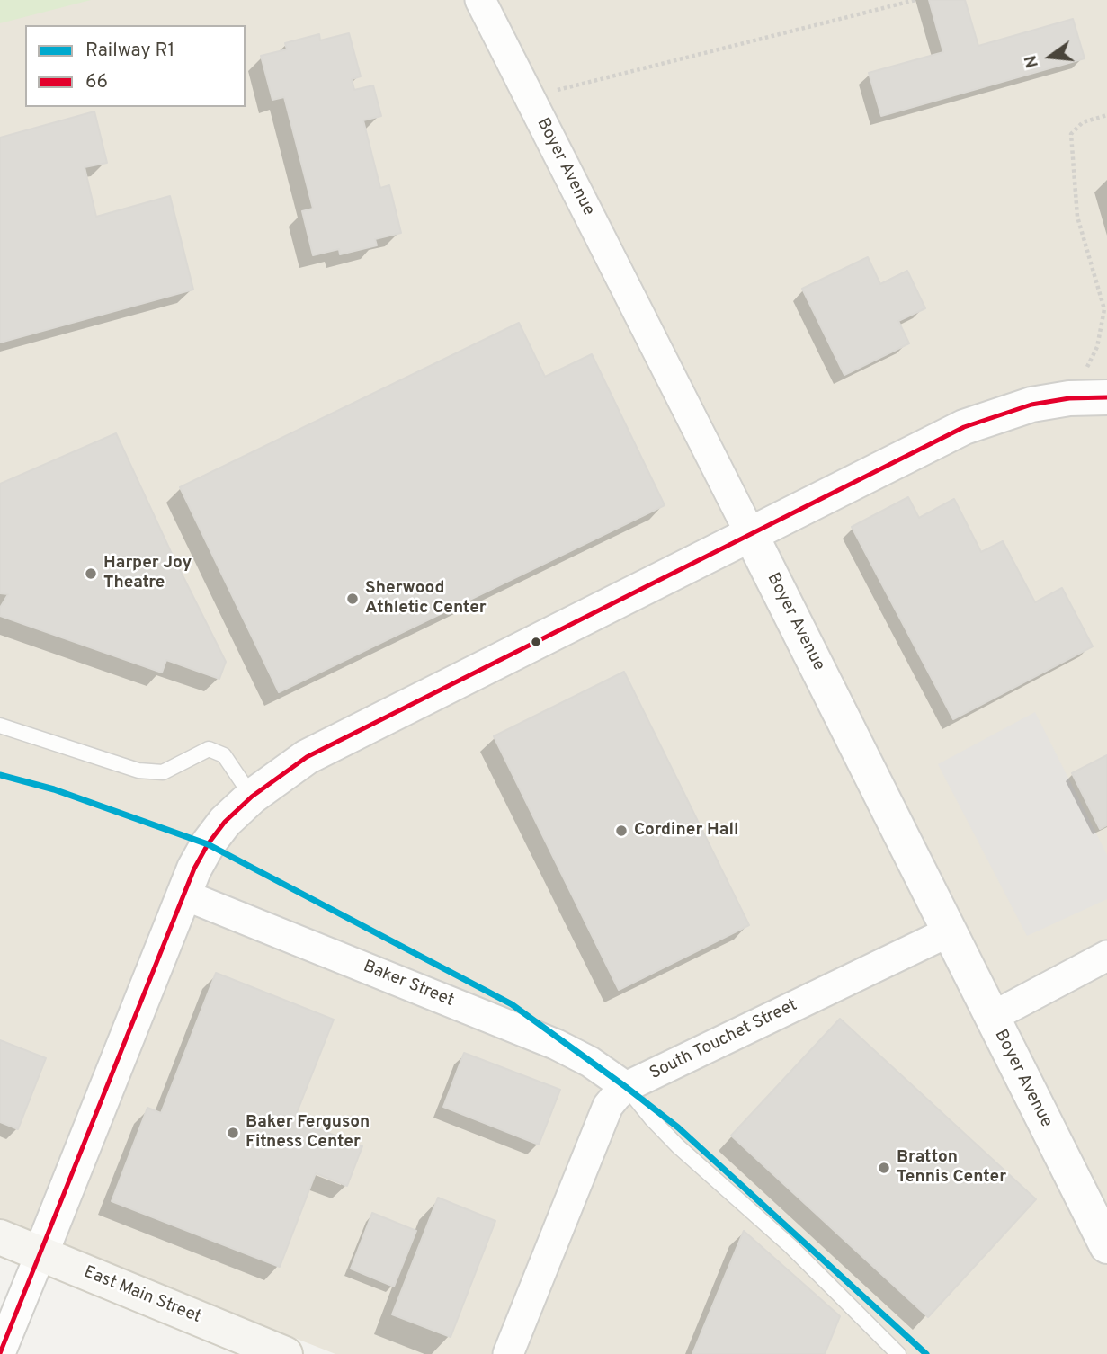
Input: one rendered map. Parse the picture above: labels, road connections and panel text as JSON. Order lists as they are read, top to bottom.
{
  "streets": {
    "main road": ["East Main Street"],
    "street": ["Boyer Avenue", "Baker Street", "South Touchet Street"]
  },
  "crossings": [
    ["Boyer Avenue", "South Touchet Street"],
    ["Baker Street", "South Touchet Street"]
  ],
  "places": [
    "Harper Joy Theatre",
    "Sherwood Athletic Center",
    "Cordiner Hall",
    "Baker Ferguson Fitness Center",
    "Bratton Tennis Center"
  ],
  "lines": ["transit line 66", "rail line R1"],
  "legend": ["Railway R1", "66"],
  "north": "left"
}
